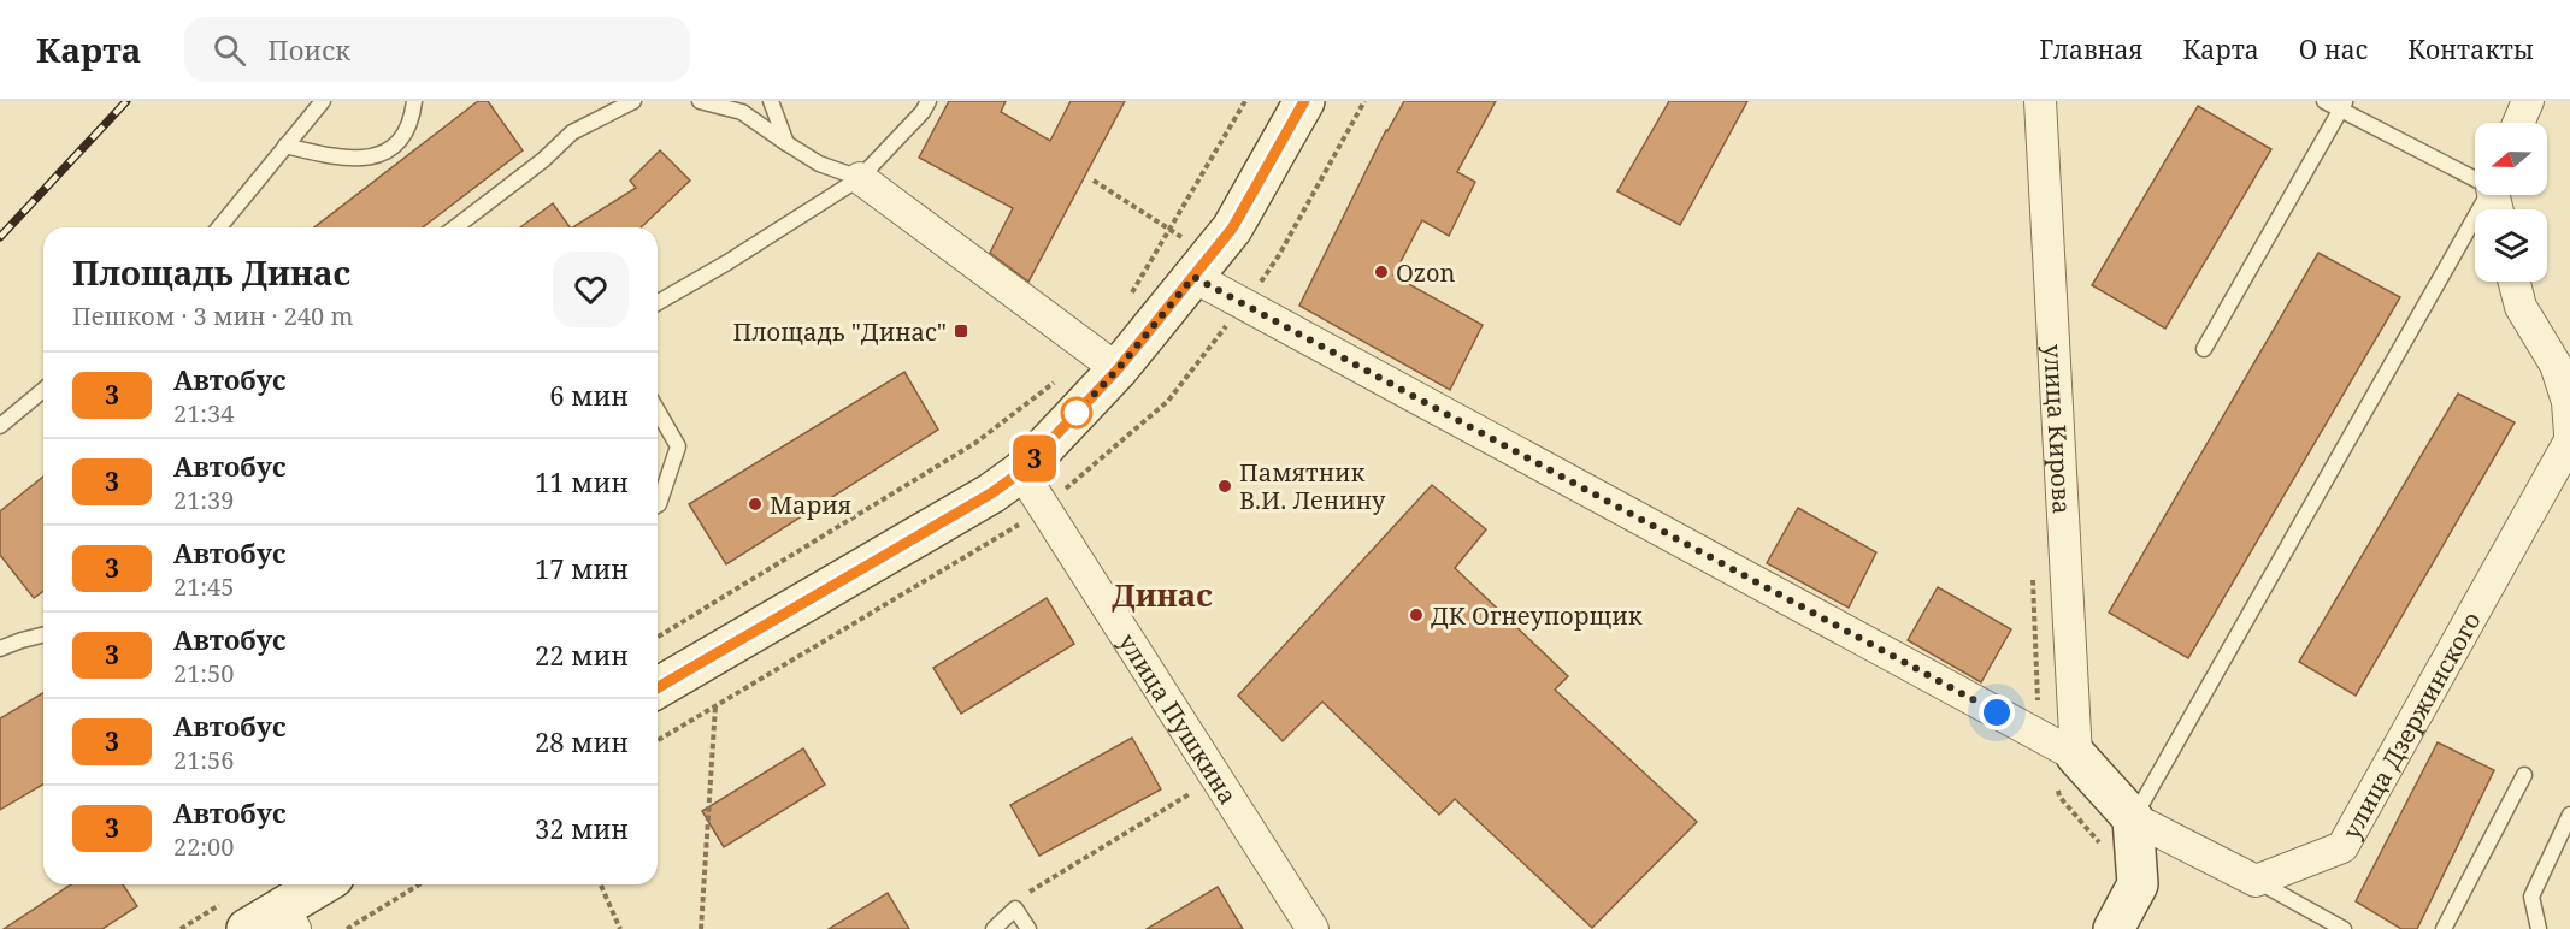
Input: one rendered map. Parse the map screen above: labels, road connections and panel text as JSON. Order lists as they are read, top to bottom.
{
  "streets": {
    "street": ["улица Кирова", "улица Пушкина", "улица Дзержинского"]
  },
  "districts": ["Динас"],
  "places": {
    "other": [
      "Ozon",
      "Памятник В.И. Ленину",
      "Мария",
      "ДК Огнеупорщик"
    ],
    "transit": ["Площадь \"Динас\""]
  },
  "lines": ["bus line 3"],
  "north": "left",
  "page": {
    "header": "Карта",
    "search": "Поиск",
    "nav": [
      "Главная",
      "Карта",
      "О нас",
      "Контакты"
    ],
    "on_map": "3",
    "heading": ["Площадь Динас", "Пешком · 3 мин · 240 m"],
    "list": [
      {
        "mark": "3",
        "name": "Автобус",
        "note": "21:34",
        "value": "6 мин"
      },
      {
        "mark": "3",
        "name": "Автобус",
        "note": "21:39",
        "value": "11 мин"
      },
      {
        "mark": "3",
        "name": "Автобус",
        "note": "21:45",
        "value": "17 мин"
      },
      {
        "mark": "3",
        "name": "Автобус",
        "note": "21:50",
        "value": "22 мин"
      },
      {
        "mark": "3",
        "name": "Автобус",
        "note": "21:56",
        "value": "28 мин"
      },
      {
        "mark": "3",
        "name": "Автобус",
        "note": "22:00",
        "value": "32 мин"
      }
    ]
  }
}
